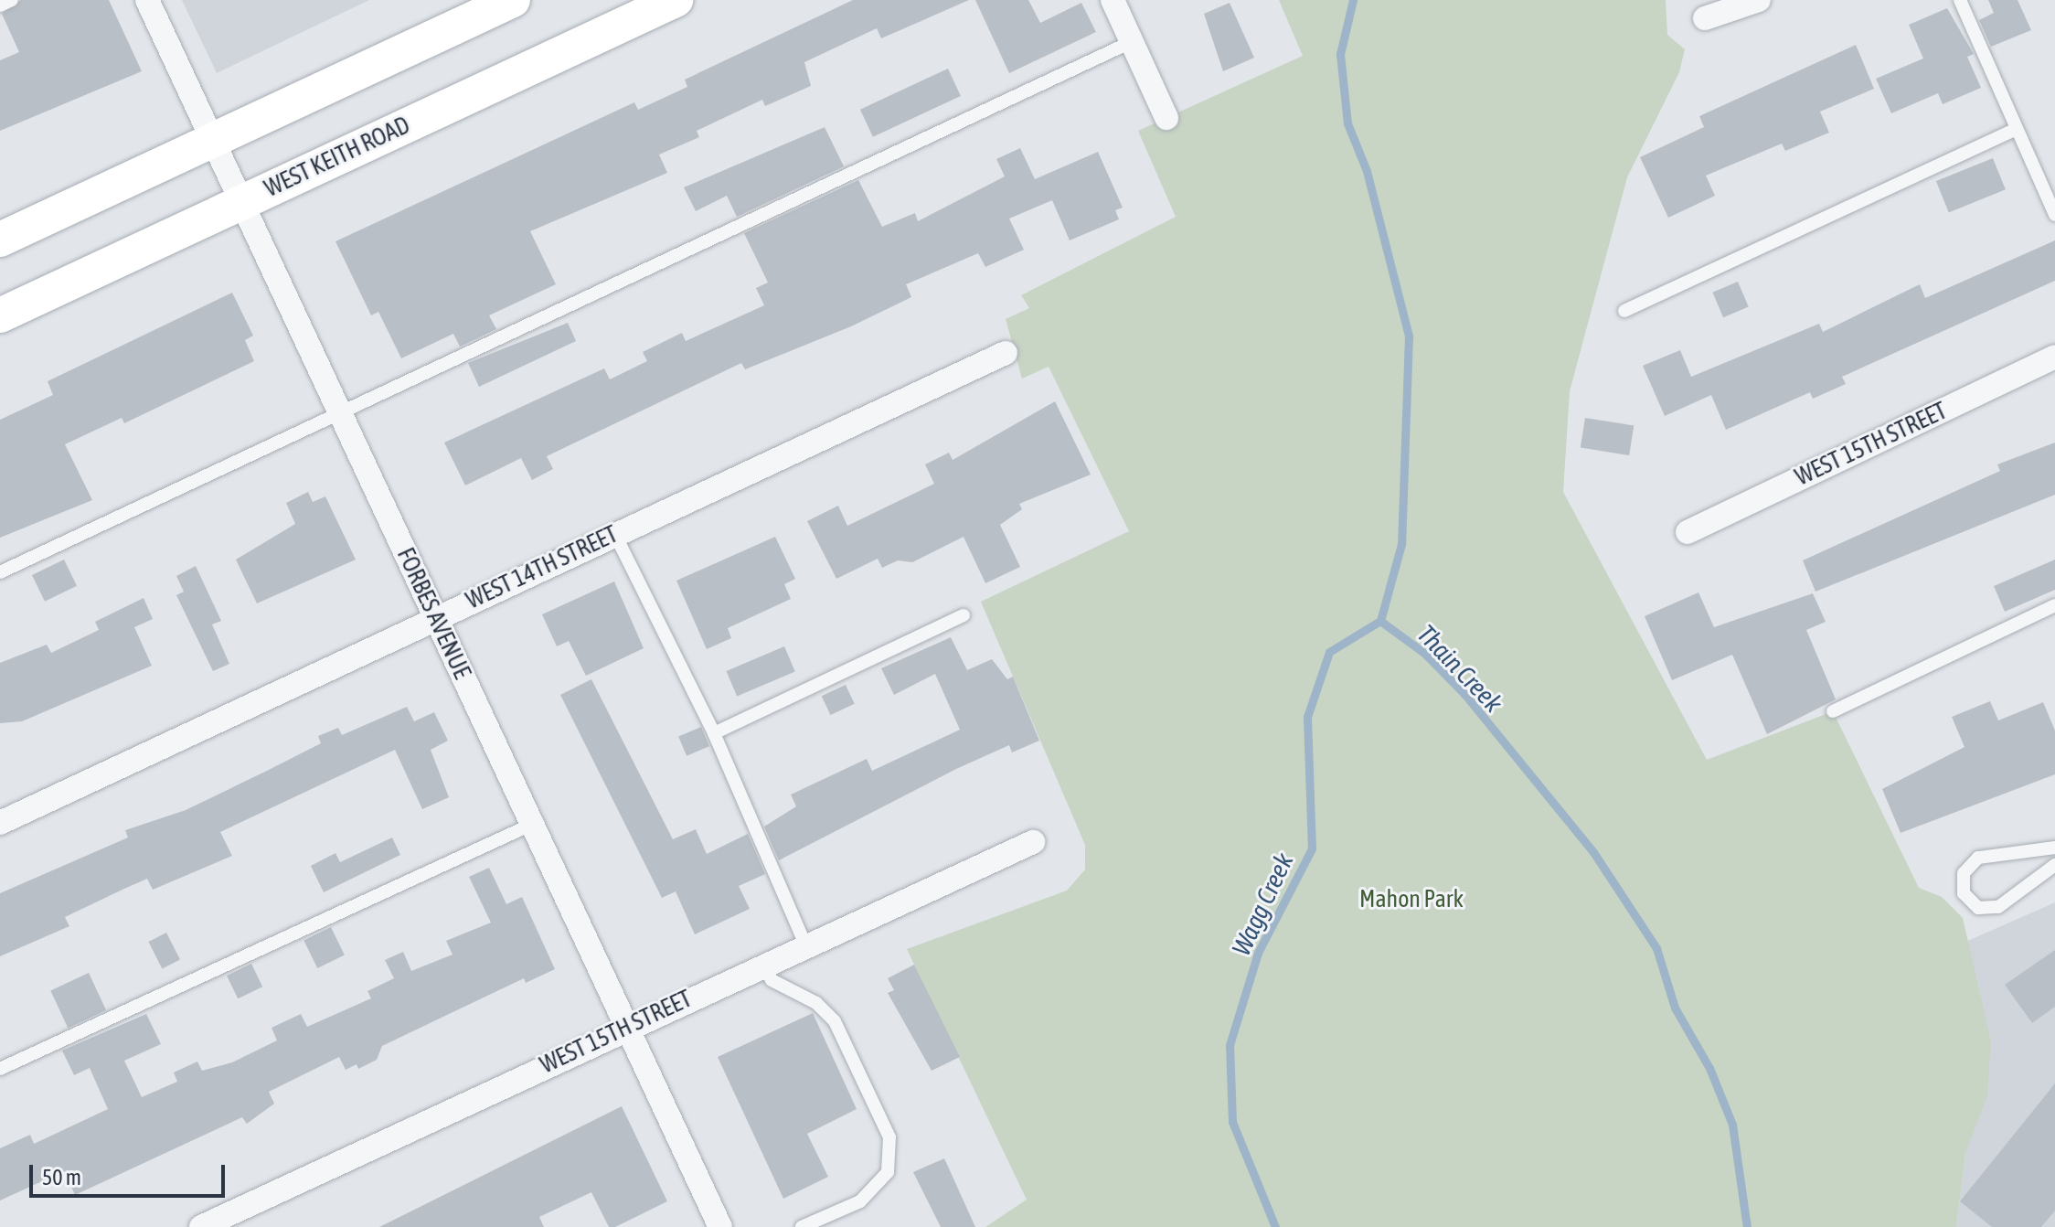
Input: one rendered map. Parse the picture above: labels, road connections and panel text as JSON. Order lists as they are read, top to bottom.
{
  "streets": {
    "main road": ["WEST KEITH ROAD"],
    "street": ["WEST 15TH STREET", "WEST 14TH STREET", "FORBES AVENUE"]
  },
  "crossings": [
    ["WEST KEITH ROAD", "FORBES AVENUE"],
    ["WEST 15TH STREET", "FORBES AVENUE"],
    ["WEST 14TH STREET", "FORBES AVENUE"]
  ],
  "water": ["Thain Creek", "Wagg Creek"],
  "parks": ["Mahon Park"],
  "scale_bar": "50 m"
}
